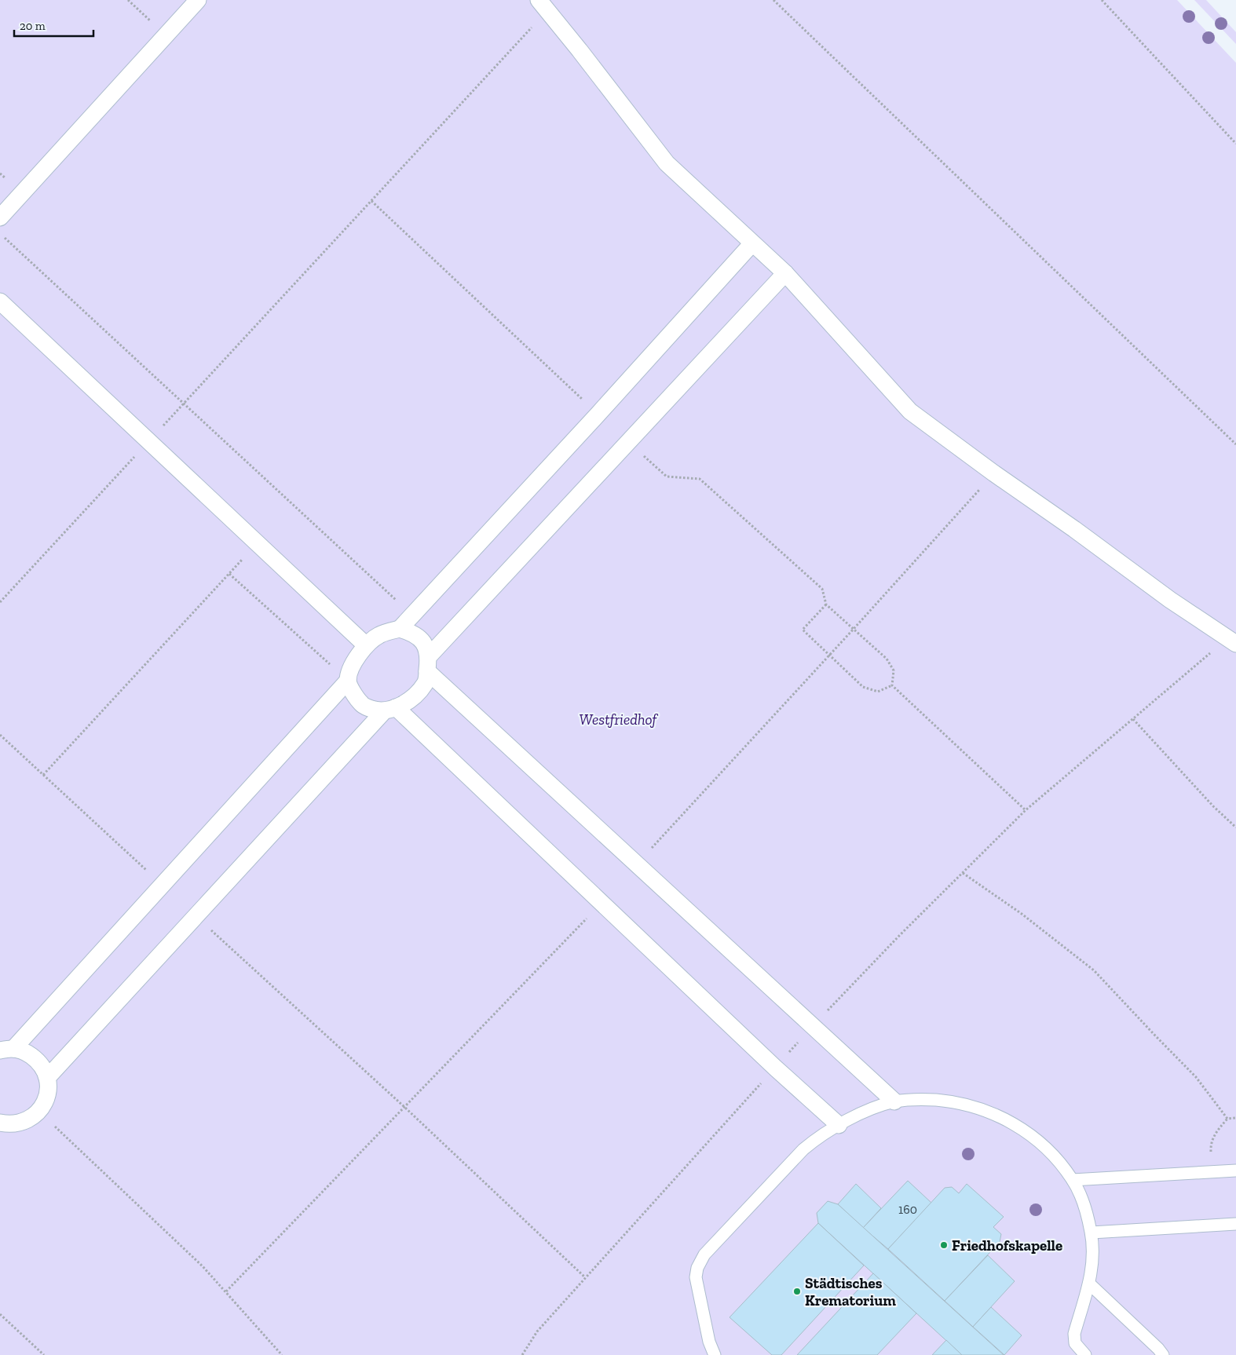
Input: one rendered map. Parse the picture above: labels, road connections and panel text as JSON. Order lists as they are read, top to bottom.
{
  "parks": ["Westfriedhof"],
  "places": ["Friedhofskapelle", "Städtisches Krematorium"],
  "house_numbers": ["160"],
  "scale_bar": "20 m"
}
